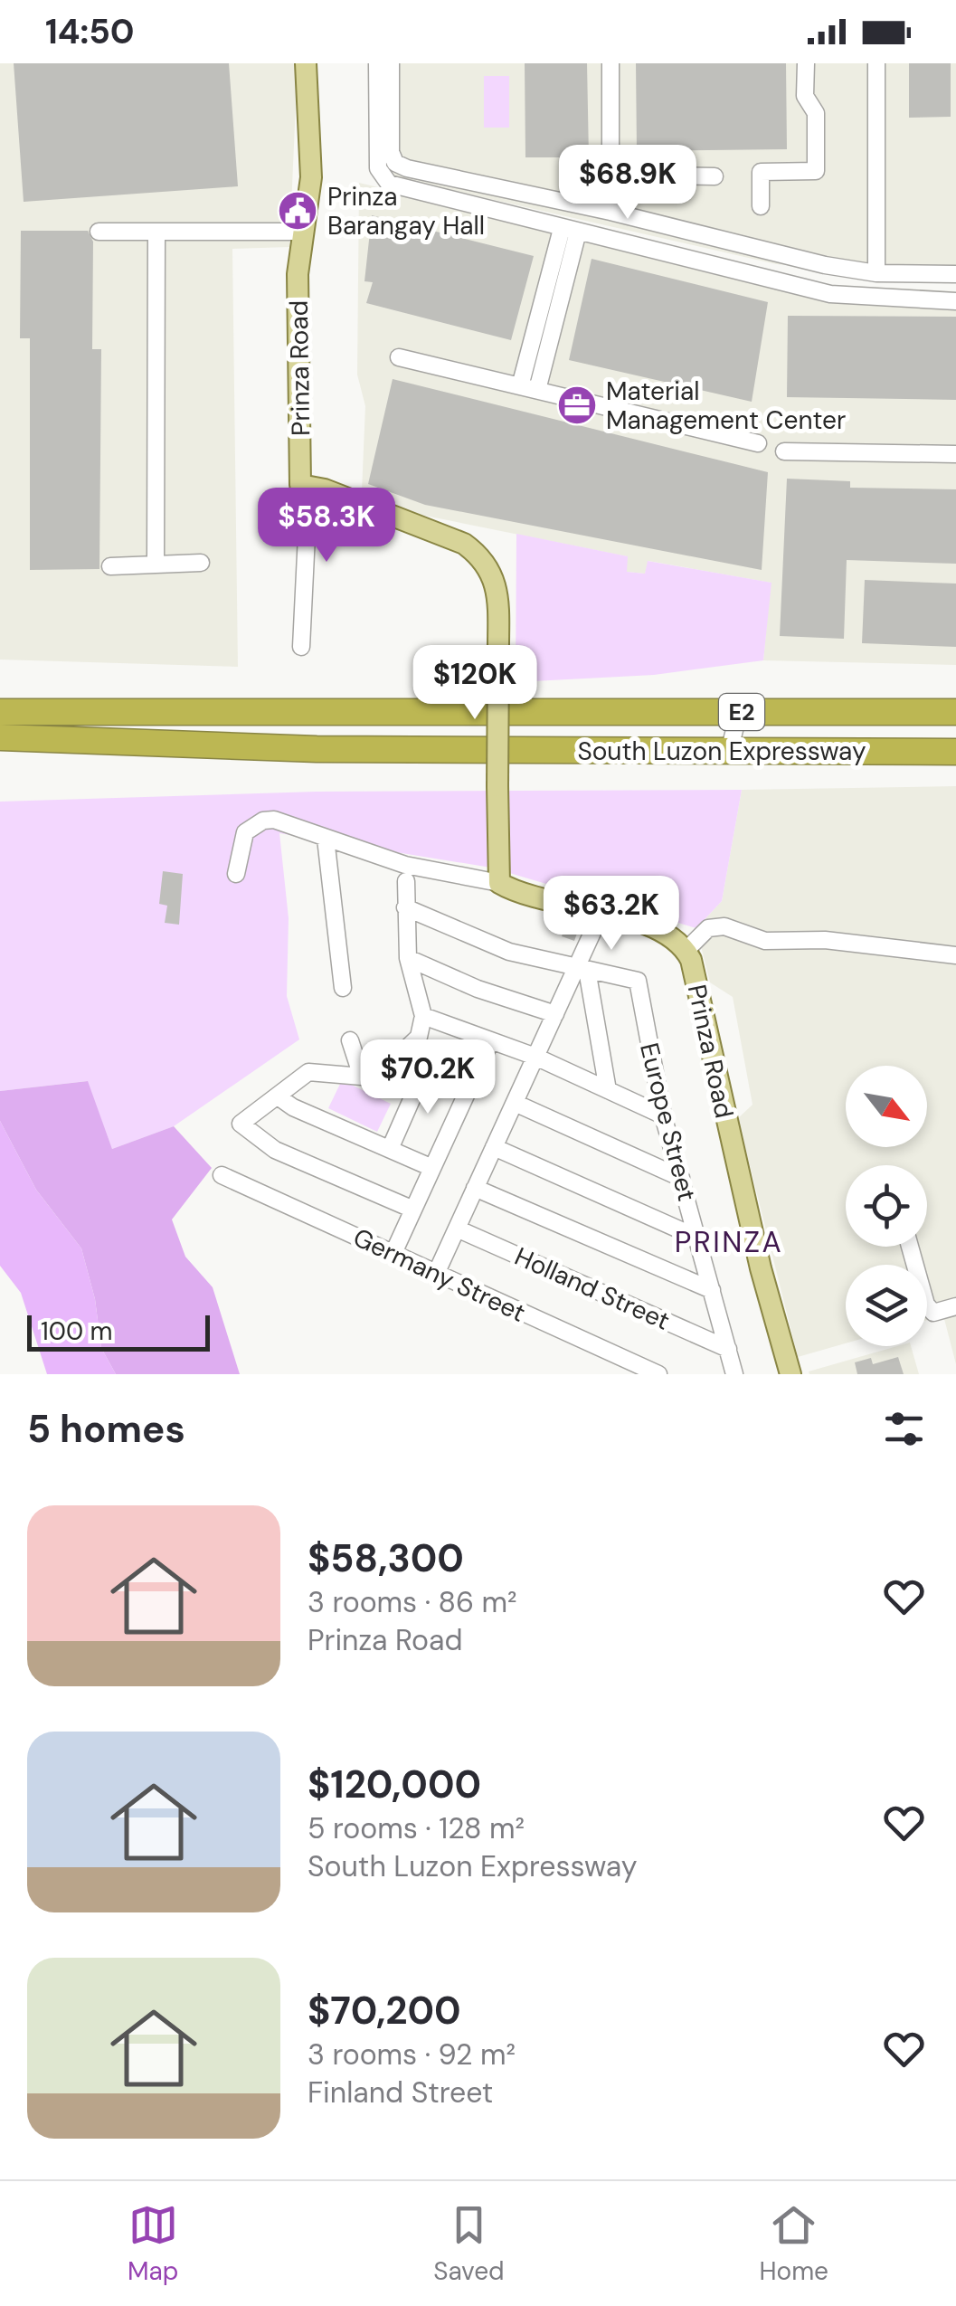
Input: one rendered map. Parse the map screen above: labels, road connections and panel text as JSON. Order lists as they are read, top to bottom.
{
  "streets": {
    "highway": ["E2", "South Luzon Expressway"],
    "main road": ["Prinza Road"],
    "street": ["Europe Street", "Germany Street", "Holland Street"]
  },
  "crossings": [
    ["Europe Street", "Holland Street"]
  ],
  "districts": ["PRINZA"],
  "places": {
    "public building": ["Prinza Barangay Hall"],
    "office": ["Material Management Center"]
  },
  "scale_bar": "100 m",
  "north": "bottom right",
  "page": {
    "status": "14:50",
    "price": [
      "$68.9K",
      "$58.3K",
      "$120K",
      "$63.2K",
      "$70.2K"
    ],
    "scale": "100 m",
    "heading": "5 homes",
    "list": [
      {
        "name": "$58,300",
        "note": "3 rooms · 86 m² · Prinza Road"
      },
      {
        "name": "$120,000",
        "note": "5 rooms · 128 m² · South Luzon Expressway"
      },
      {
        "name": "$70,200",
        "note": "3 rooms · 92 m² · Finland Street"
      }
    ],
    "tabs": ["Map", "Saved", "Home"]
  }
}
